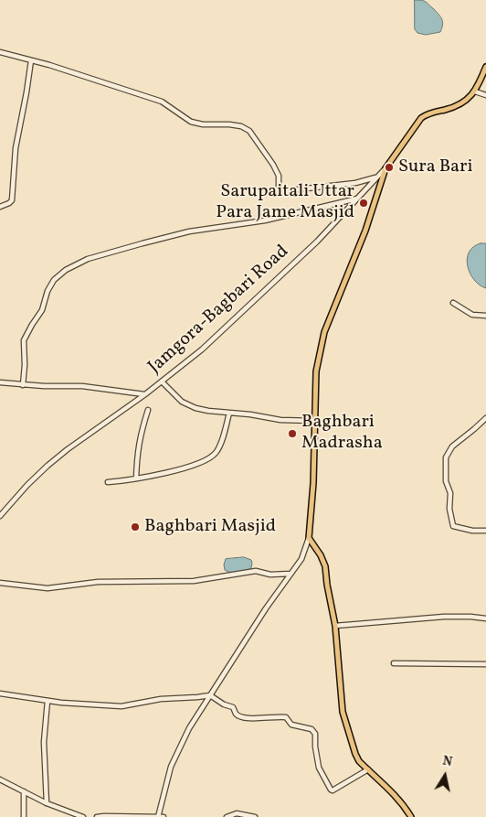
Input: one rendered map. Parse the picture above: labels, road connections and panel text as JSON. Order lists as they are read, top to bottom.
{
  "streets": {
    "street": ["Jamgora-Bagbari Road"]
  },
  "places": [
    "Sura Bari",
    "Sarupaitali Uttar Para Jame Masjid",
    "Baghbari Madrasha",
    "Baghbari Masjid"
  ],
  "north": "top"
}
